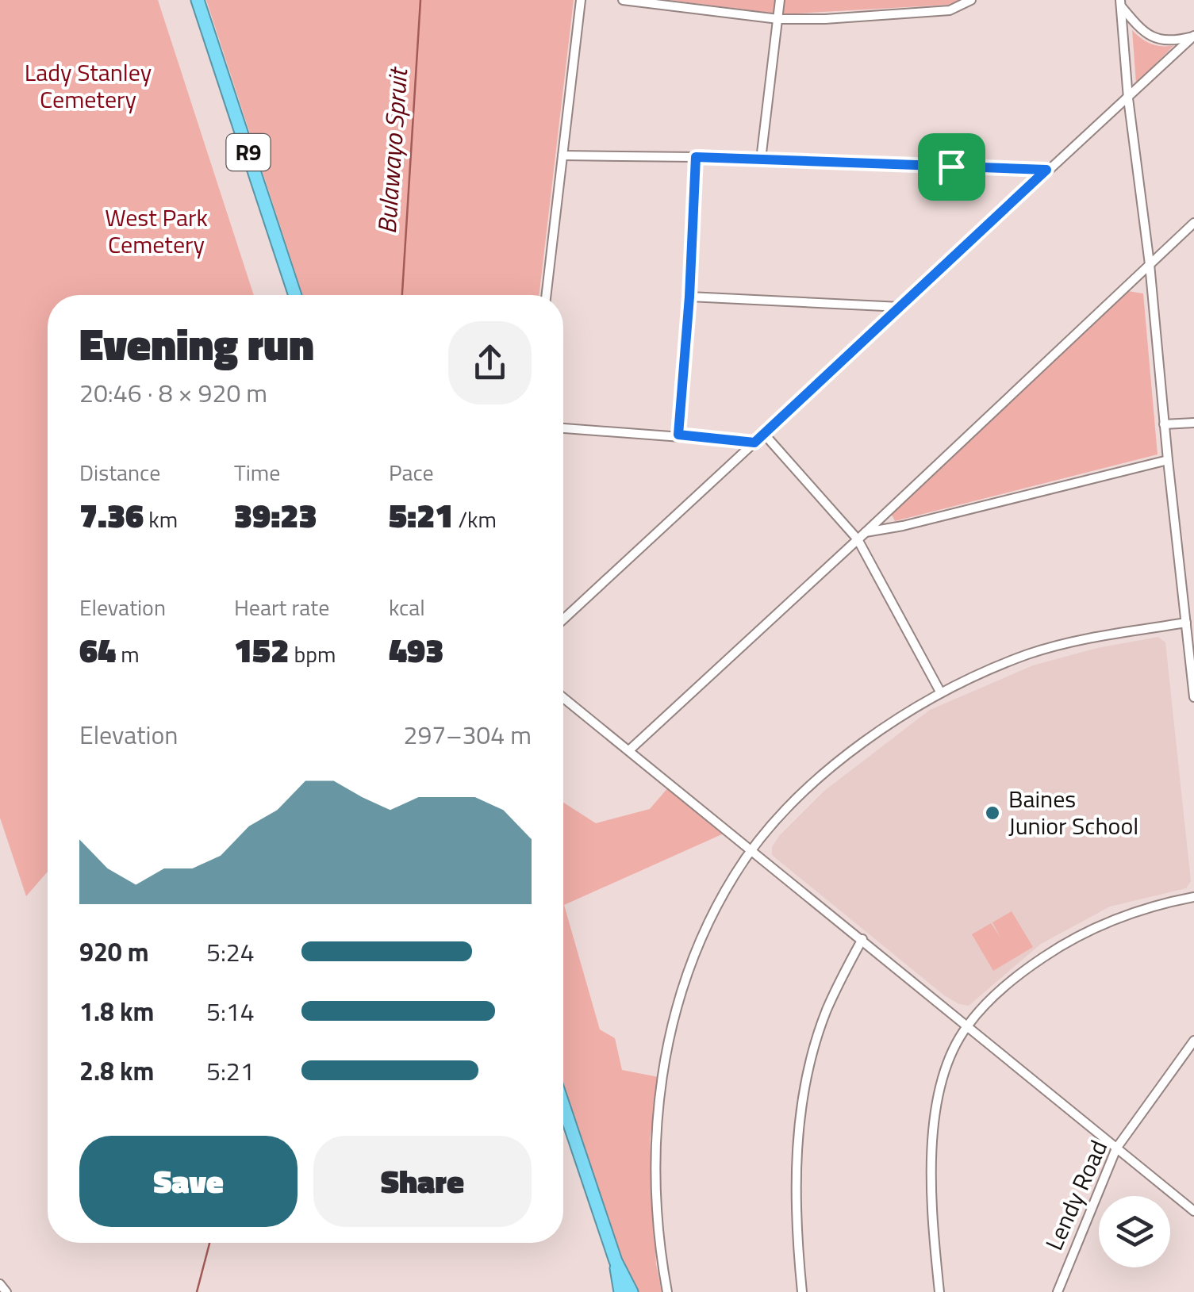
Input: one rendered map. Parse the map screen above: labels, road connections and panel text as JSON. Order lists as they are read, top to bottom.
{
  "streets": {
    "highway": ["R9"],
    "street": ["Lendy Road"]
  },
  "water": ["Bulawayo Spruit"],
  "parks": ["Lady Stanley Cemetery", "West Park Cemetery"],
  "places": ["Baines Junior School"],
  "page": {
    "heading": ["Evening run", "20:46 · 8 × 920 m"],
    "stats": [
      ["Distance", "7.36 km"],
      ["Time", "39:23"],
      ["Pace", "5:21 /km"],
      ["Elevation", "64 m"],
      ["Heart rate", "152 bpm"],
      ["kcal", "493"]
    ],
    "chart": ["Elevation", "297–304 m"],
    "list": [
      {
        "name": "920 m",
        "note": "5:24"
      },
      {
        "name": "1.8 km",
        "note": "5:14"
      },
      {
        "name": "2.8 km",
        "note": "5:21"
      }
    ],
    "buttons": ["Save", "Share"]
  }
}
